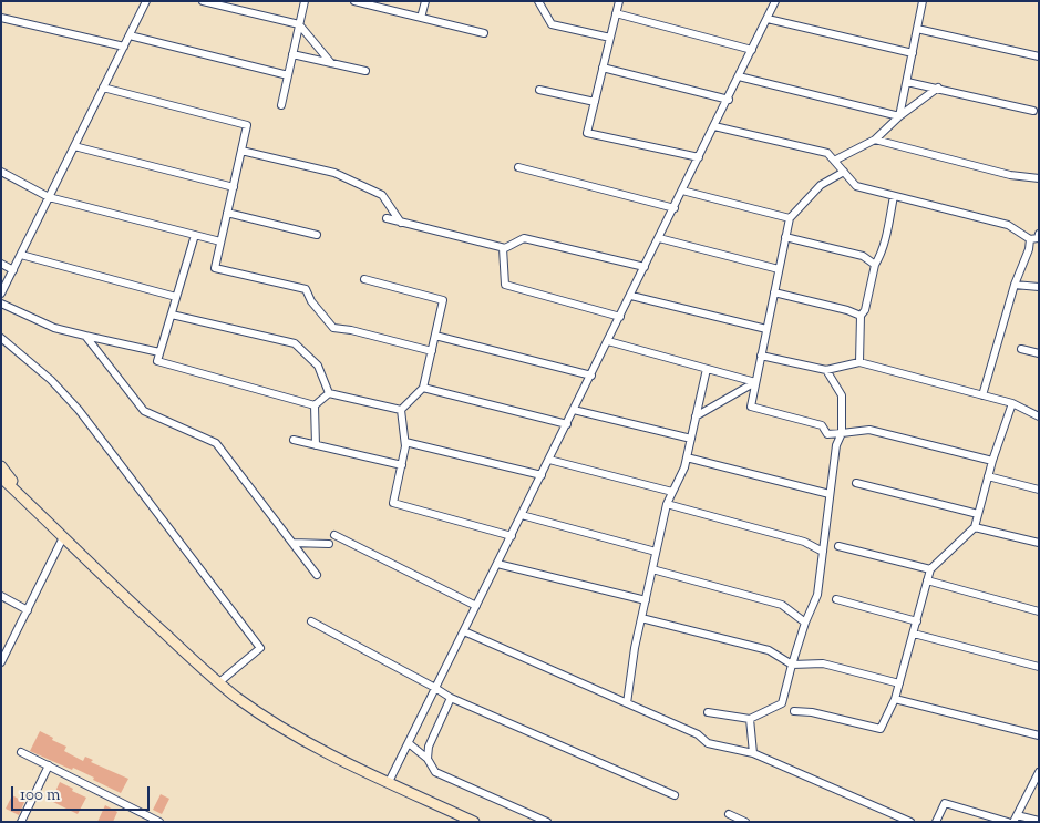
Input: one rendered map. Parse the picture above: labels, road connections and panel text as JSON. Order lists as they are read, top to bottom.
{
  "scale_bar": "100 m"
}
